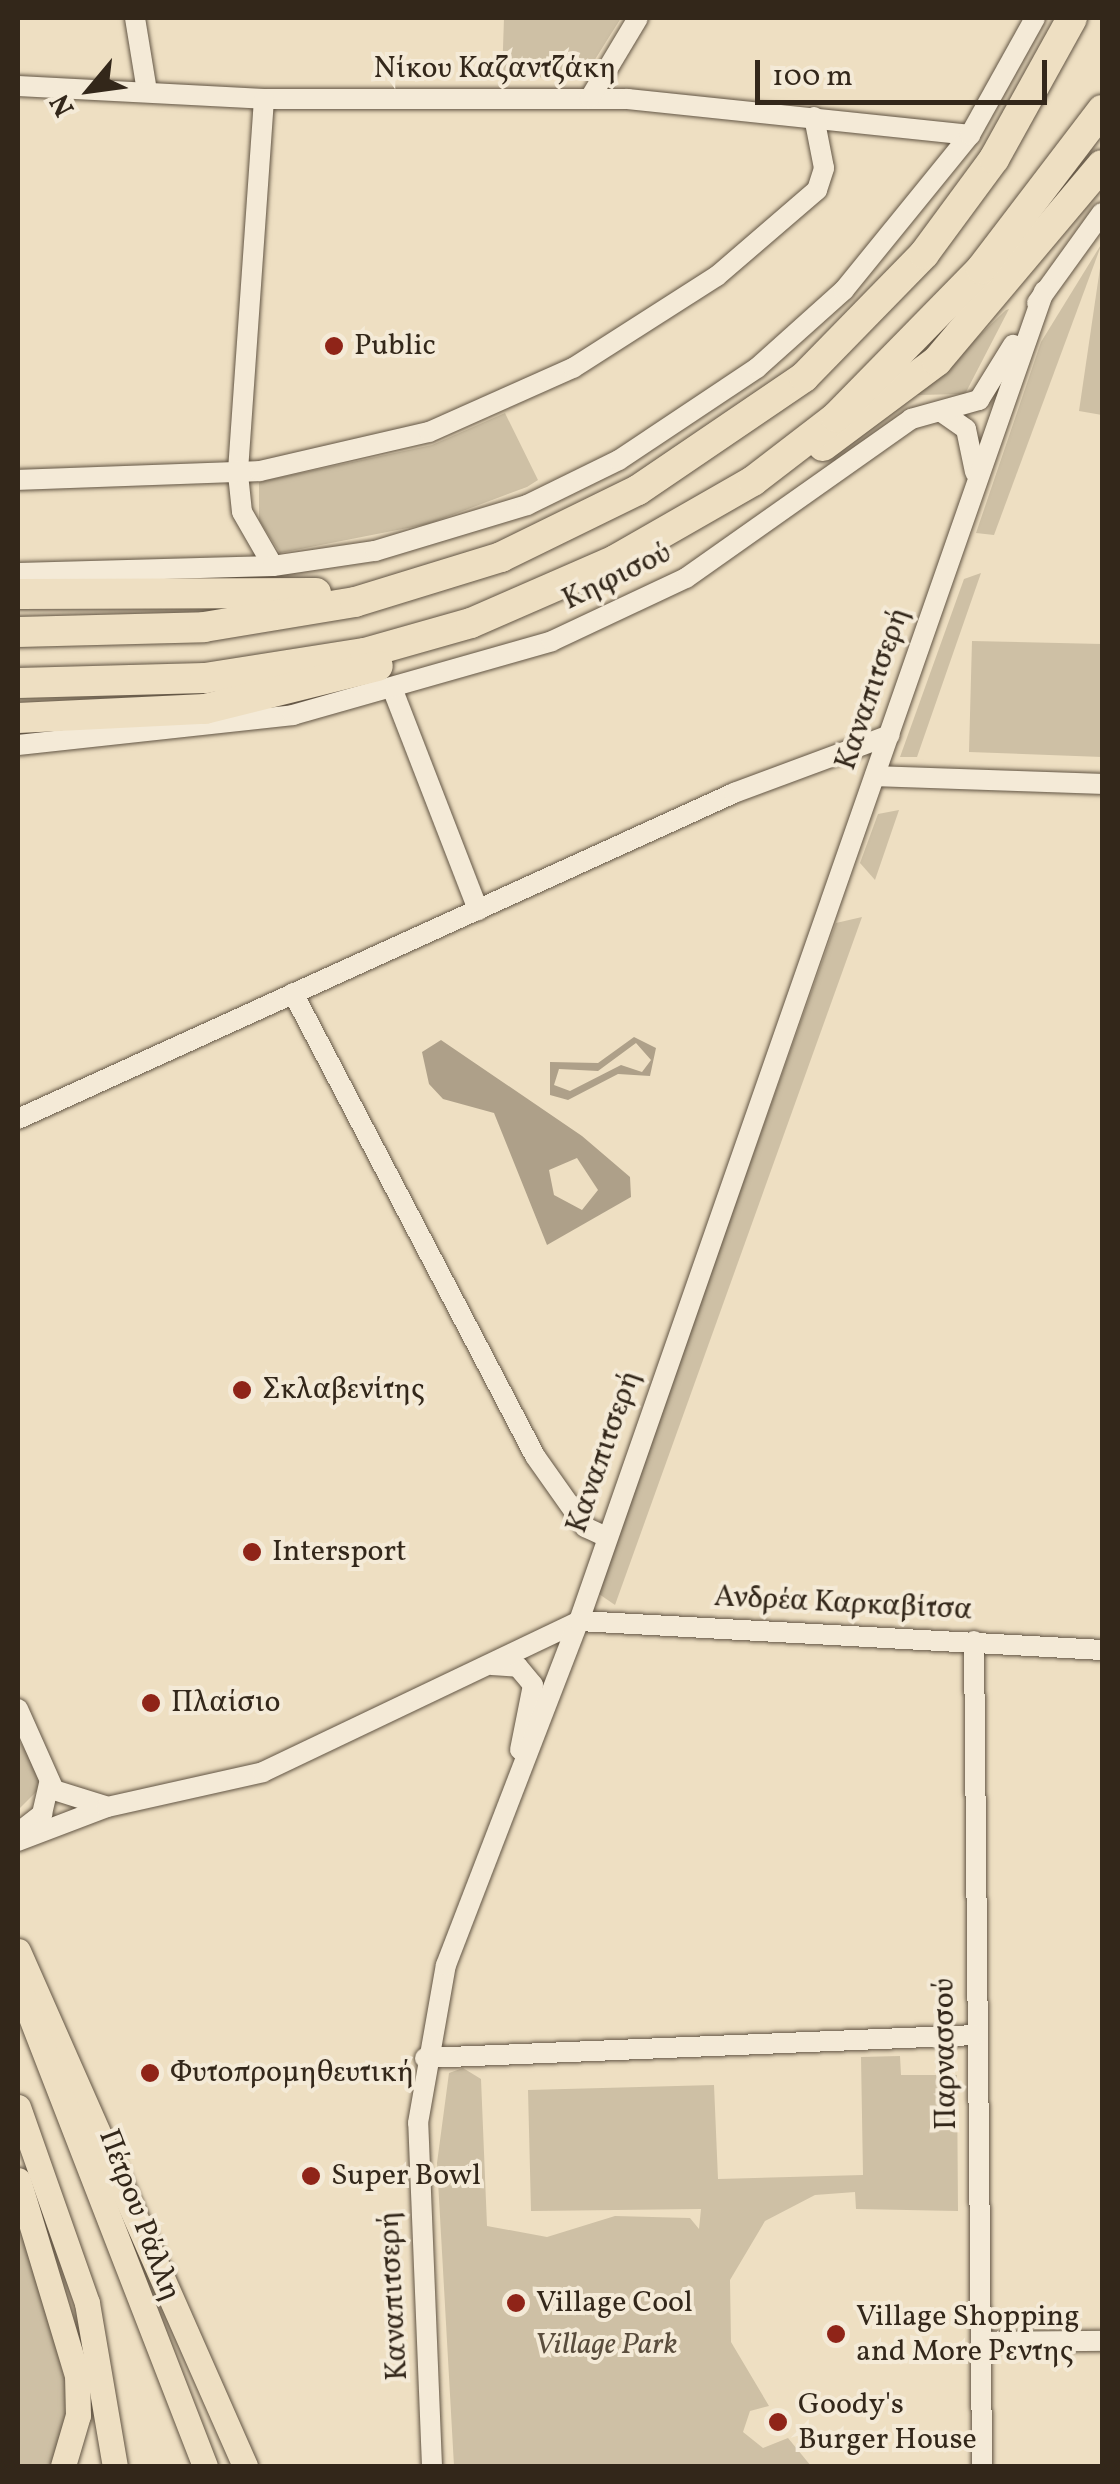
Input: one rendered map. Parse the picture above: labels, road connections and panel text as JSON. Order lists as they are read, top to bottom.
{
  "streets": {
    "main road": ["Πέτρου Ράλλη"],
    "street": [
      "Νίκου Καζαντζάκη",
      "Κηφισού",
      "Καναπιτσερή",
      "Ανδρέα Καρκαβίτσα",
      "Παρνασσού"
    ]
  },
  "crossings": [
    ["Κηφισού", "Καναπιτσερή"],
    ["Καναπιτσερή", "Ανδρέα Καρκαβίτσα"],
    ["Ανδρέα Καρκαβίτσα", "Παρνασσού"]
  ],
  "parks": ["Village Park"],
  "places": [
    "Public",
    "Σκλαβενίτης",
    "Intersport",
    "Πλαίσιο",
    "Φυτοπρομηθευτική",
    "Super Bowl",
    "Village Cool",
    "Village Shopping and More Ρεντης",
    "Goody's Burger House"
  ],
  "scale_bar": "100 m",
  "north": "bottom left"
}
